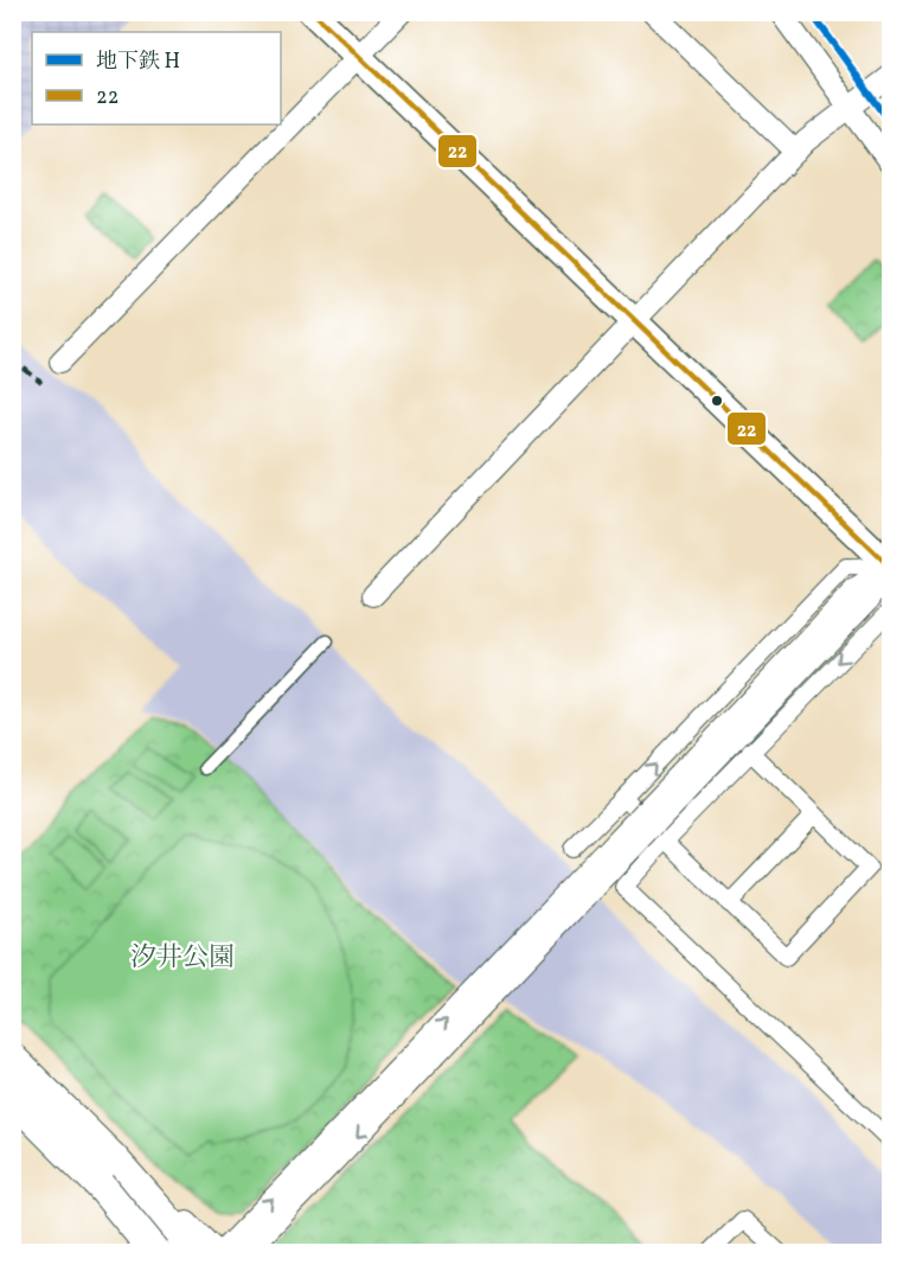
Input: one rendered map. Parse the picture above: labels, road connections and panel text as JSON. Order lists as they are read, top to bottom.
{
  "parks": ["汐井公園"],
  "lines": ["metro line H", "transit line 22"],
  "legend": ["地下鉄 H", "22"]
}
